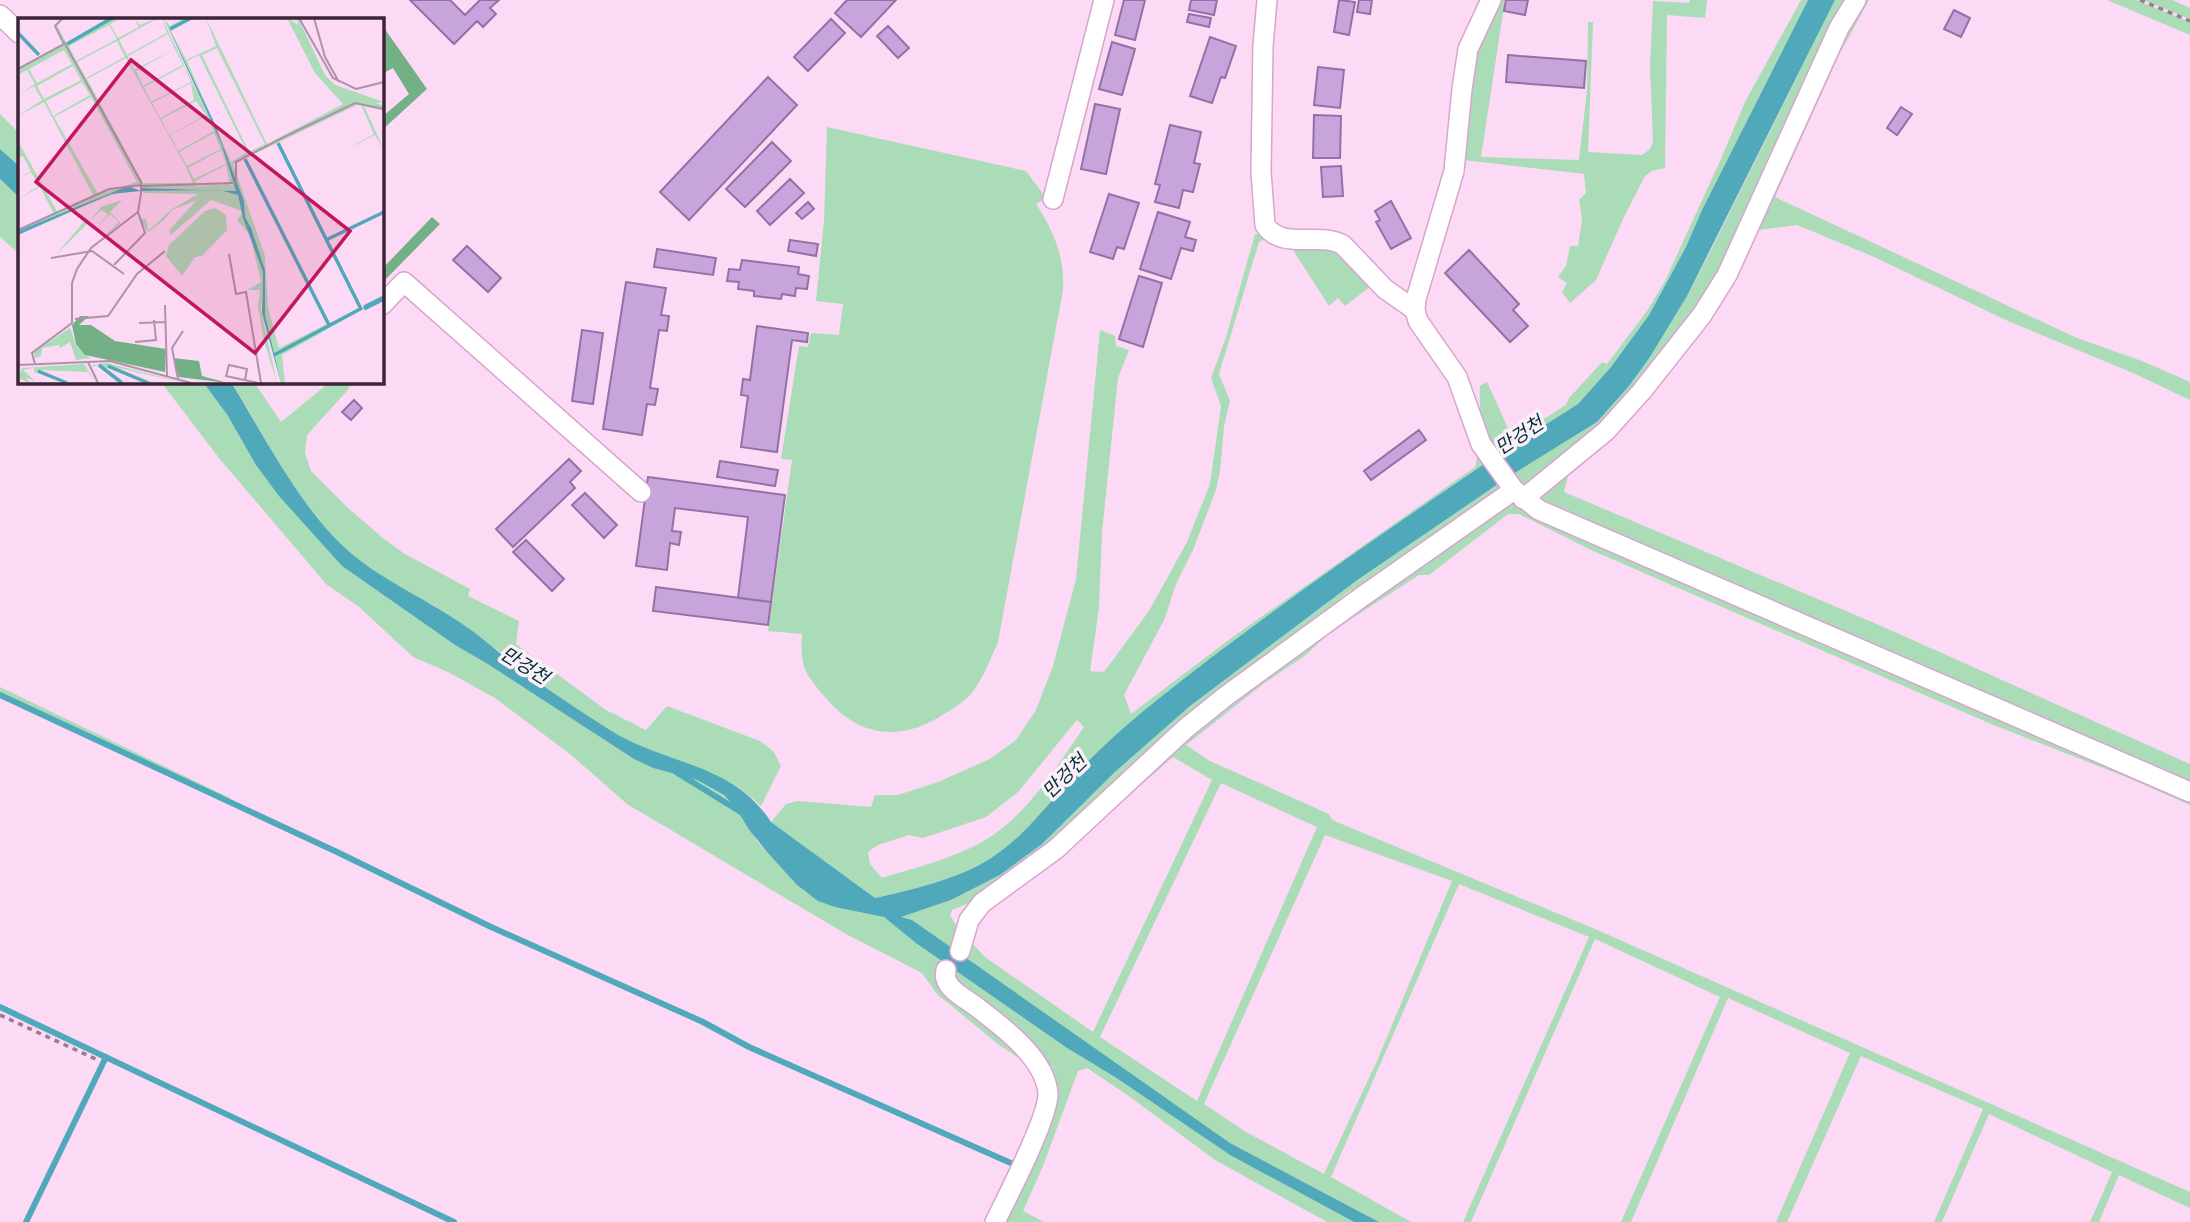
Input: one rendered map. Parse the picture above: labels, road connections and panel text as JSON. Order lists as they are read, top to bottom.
{
  "water": ["만겅천"]
}
